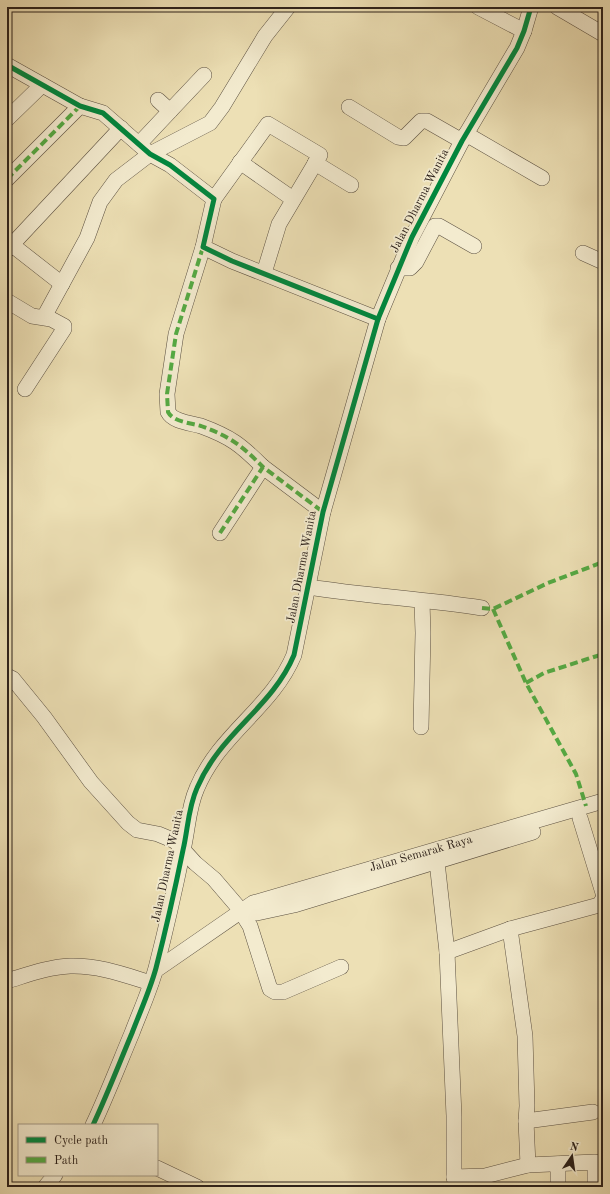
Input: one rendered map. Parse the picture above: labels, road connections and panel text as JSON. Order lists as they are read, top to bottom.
{
  "streets": {
    "street": ["Jalan Dharma Wanita", "Jalan Semarak Raya"]
  },
  "crossings": [
    ["Jalan Dharma Wanita", "Jalan Semarak Raya"]
  ],
  "legend": ["Cycle path", "Path"],
  "north": "top"
}
